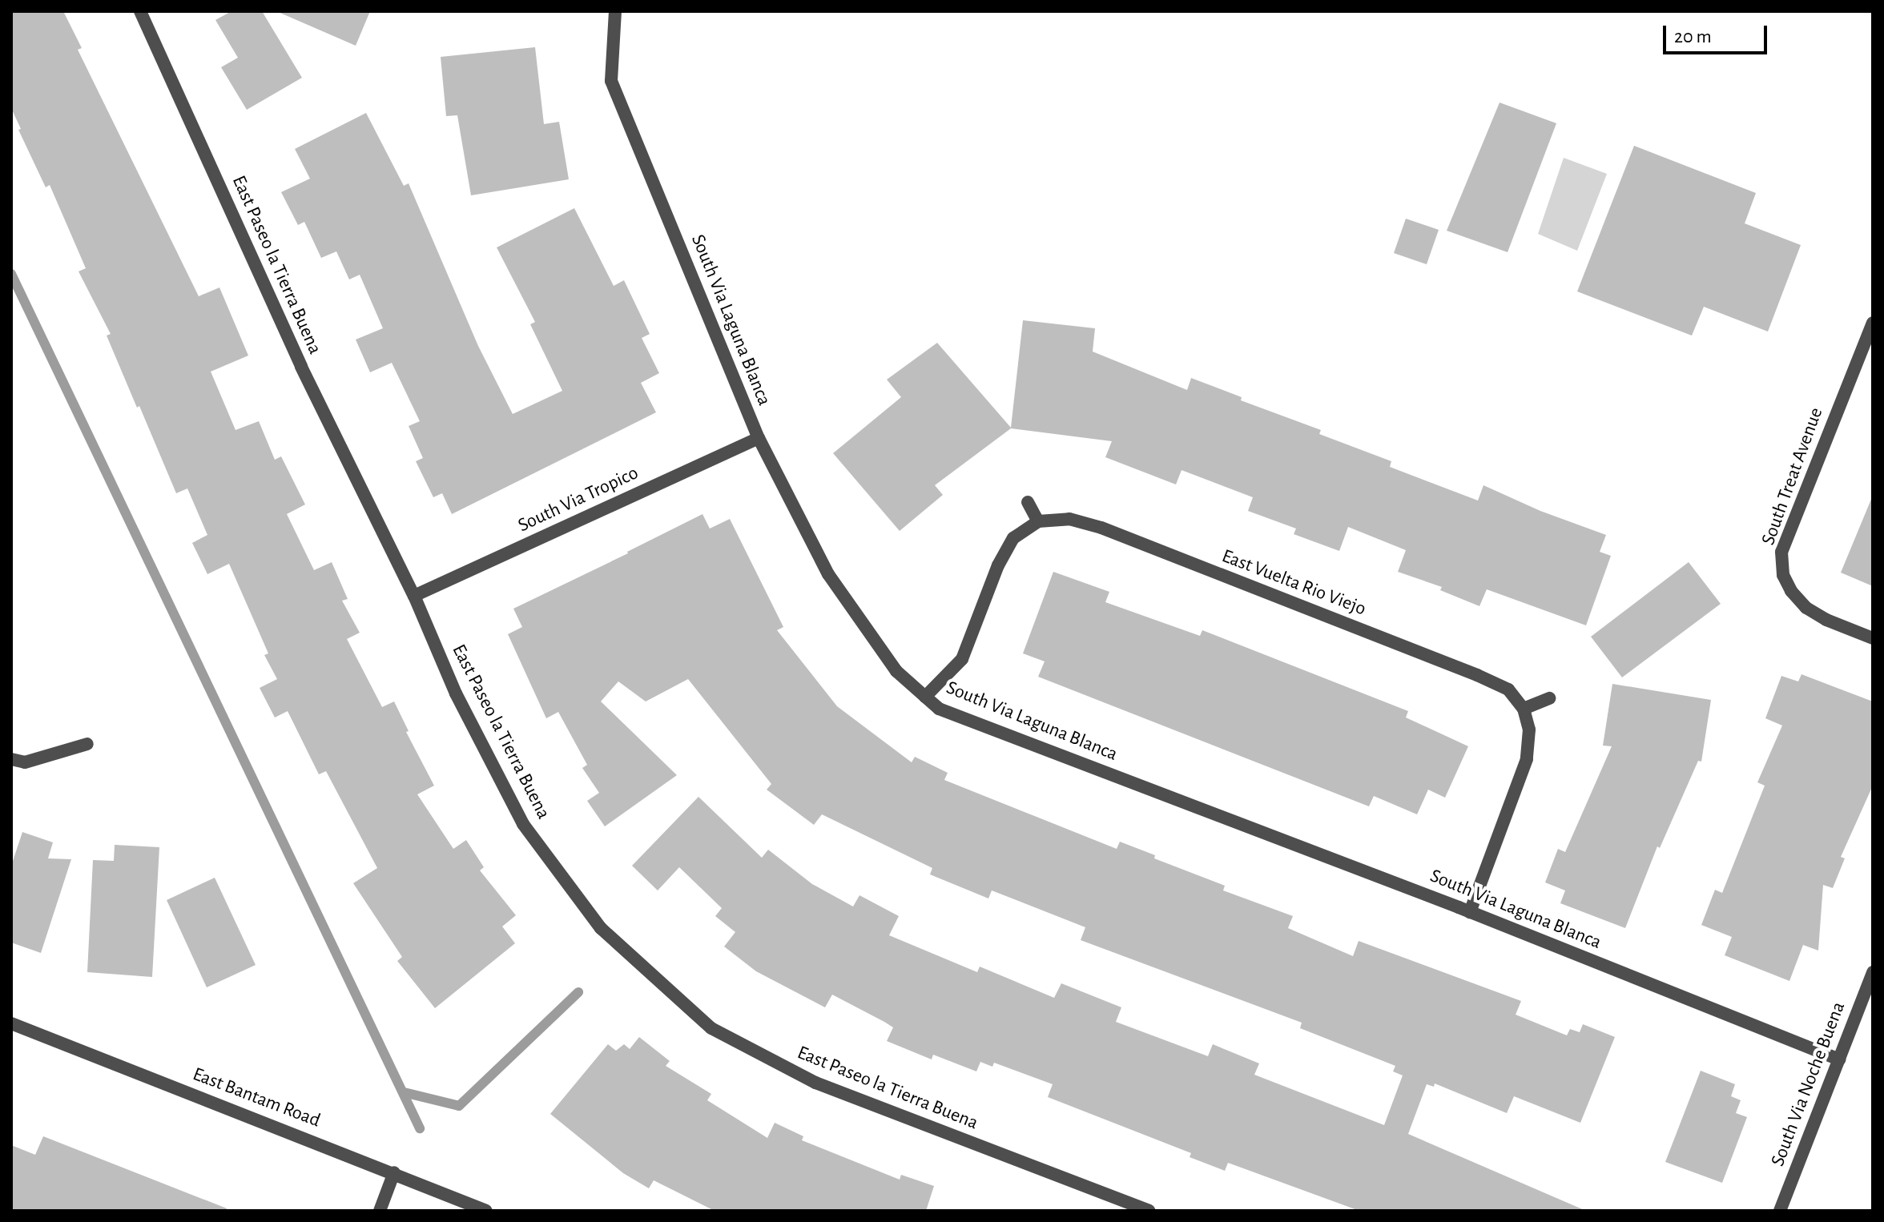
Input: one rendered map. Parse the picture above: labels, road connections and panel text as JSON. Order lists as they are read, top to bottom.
{
  "streets": {
    "street": [
      "East Paseo la Tierra Buena",
      "South Via Laguna Blanca",
      "South Treat Avenue",
      "South Via Tropico",
      "East Vuelta Rio Viejo",
      "South Via Noche Buena",
      "East Bantam Road"
    ]
  },
  "crossings": [
    ["East Paseo la Tierra Buena", "South Via Tropico"],
    ["South Via Laguna Blanca", "South Via Tropico"],
    ["South Via Laguna Blanca", "South Via Noche Buena"]
  ],
  "scale_bar": "20 m"
}
